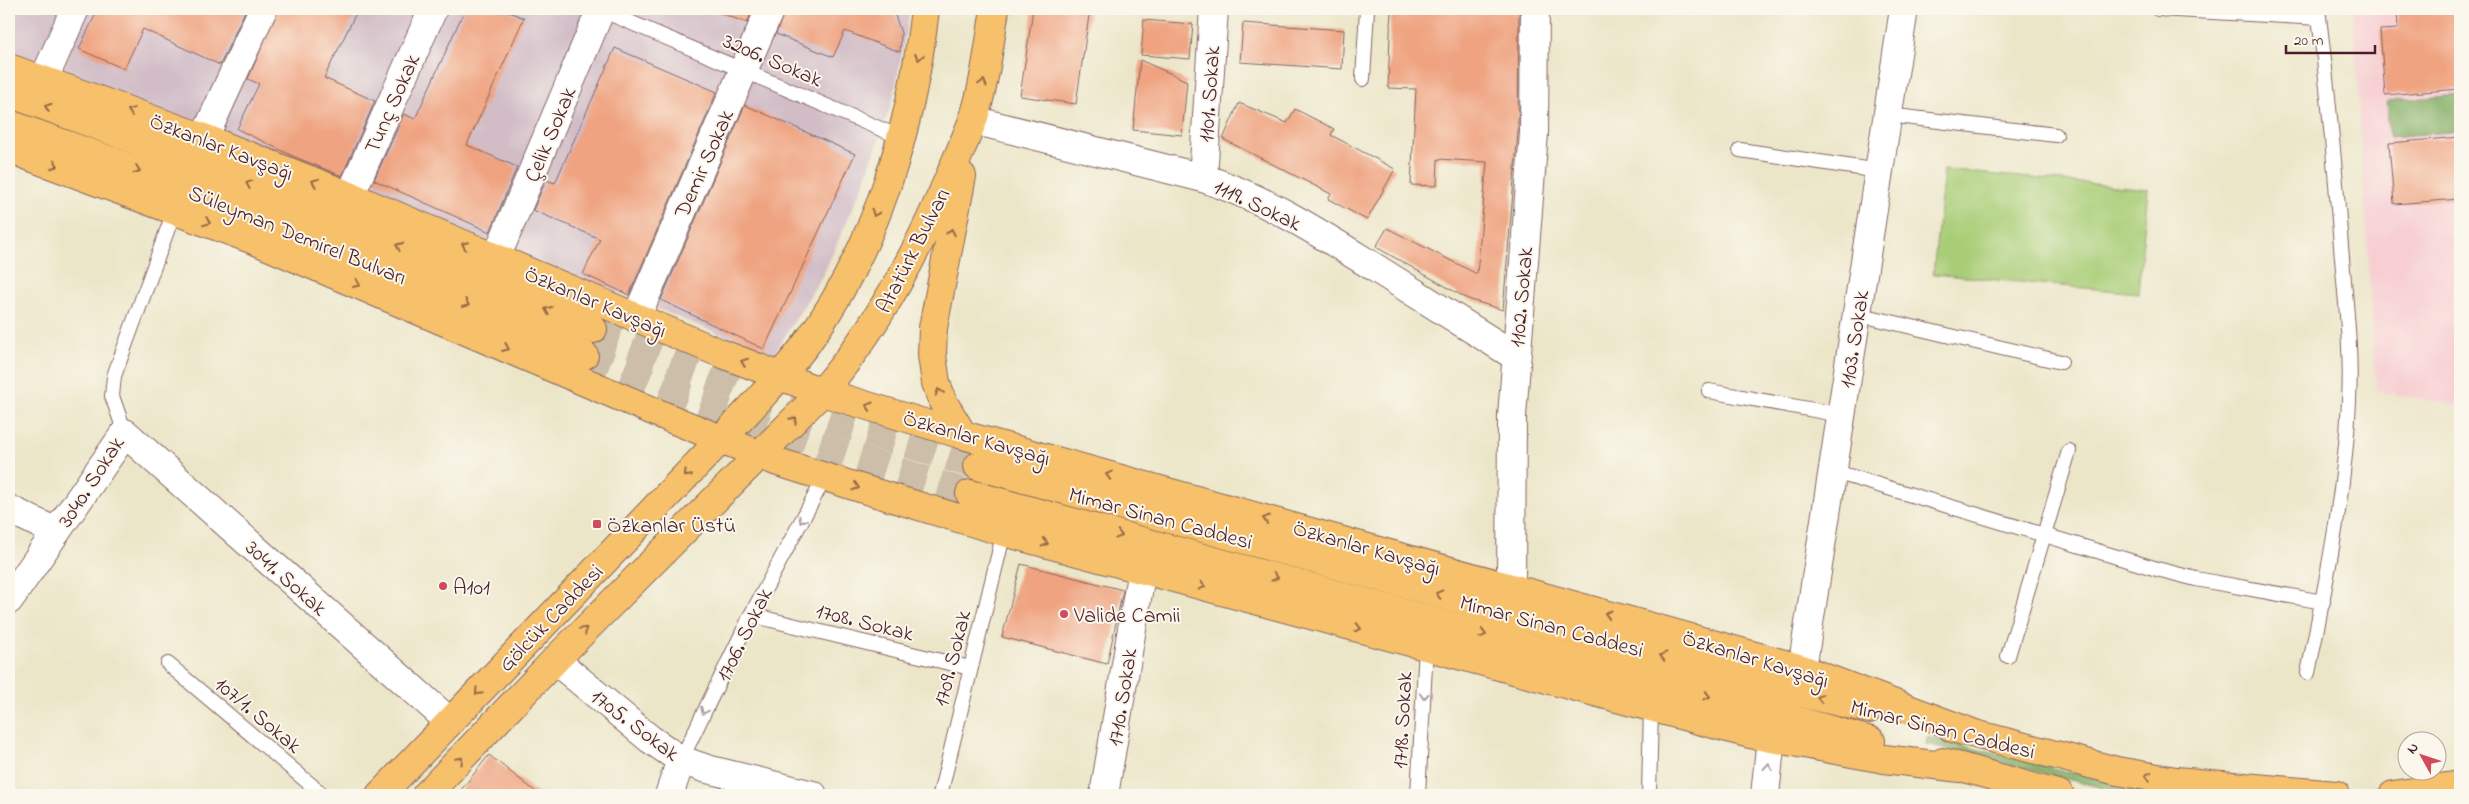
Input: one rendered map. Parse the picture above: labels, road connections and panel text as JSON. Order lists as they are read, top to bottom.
{
  "streets": {
    "main road": [
      "Özkanlar Kavşağı",
      "Süleyman Demirel Bulvarı",
      "Atatürk Bulvarı",
      "Mimar Sinan Caddesi",
      "Gölcük Caddesi"
    ],
    "street": [
      "1101. Sokak",
      "Tunç Sokak",
      "Çelik Sokak",
      "Demir Sokak",
      "1119. Sokak",
      "1102. Sokak",
      "1103. Sokak",
      "3040. Sokak",
      "3041. Sokak",
      "1706. Sokak",
      "1710. Sokak",
      "1705. Sokak"
    ],
    "lane": [
      "3206. Sokak",
      "1708. Sokak",
      "1709. Sokak",
      "107/1. Sokak",
      "1718. Sokak"
    ]
  },
  "crossings": [
    ["3206. Sokak", "Çelik Sokak"],
    ["3206. Sokak", "Demir Sokak"],
    ["3206. Sokak", "Atatürk Bulvarı"],
    ["1101. Sokak", "1119. Sokak"],
    ["Tunç Sokak", "Özkanlar Kavşağı"],
    ["Çelik Sokak", "Özkanlar Kavşağı"],
    ["Özkanlar Kavşağı", "Demir Sokak"],
    ["Özkanlar Kavşağı", "Atatürk Bulvarı"],
    ["Özkanlar Kavşağı", "1102. Sokak"],
    ["Özkanlar Kavşağı", "1103. Sokak"],
    ["Özkanlar Kavşağı", "Mimar Sinan Caddesi"],
    ["1119. Sokak", "Atatürk Bulvarı"],
    ["1119. Sokak", "1102. Sokak"],
    ["Atatürk Bulvarı", "Gölcük Caddesi"],
    ["3040. Sokak", "3041. Sokak"],
    ["3041. Sokak", "Gölcük Caddesi"],
    ["Gölcük Caddesi", "1705. Sokak"],
    ["1708. Sokak", "1706. Sokak"],
    ["1708. Sokak", "1709. Sokak"],
    ["1706. Sokak", "1705. Sokak"]
  ],
  "one_way": ["1706. Sokak", "1718. Sokak"],
  "places": {
    "transit": ["Özkanlar Üstü"],
    "other": ["A101", "Valide Camii"]
  },
  "scale_bar": "20 m",
  "north": "top left"
}
